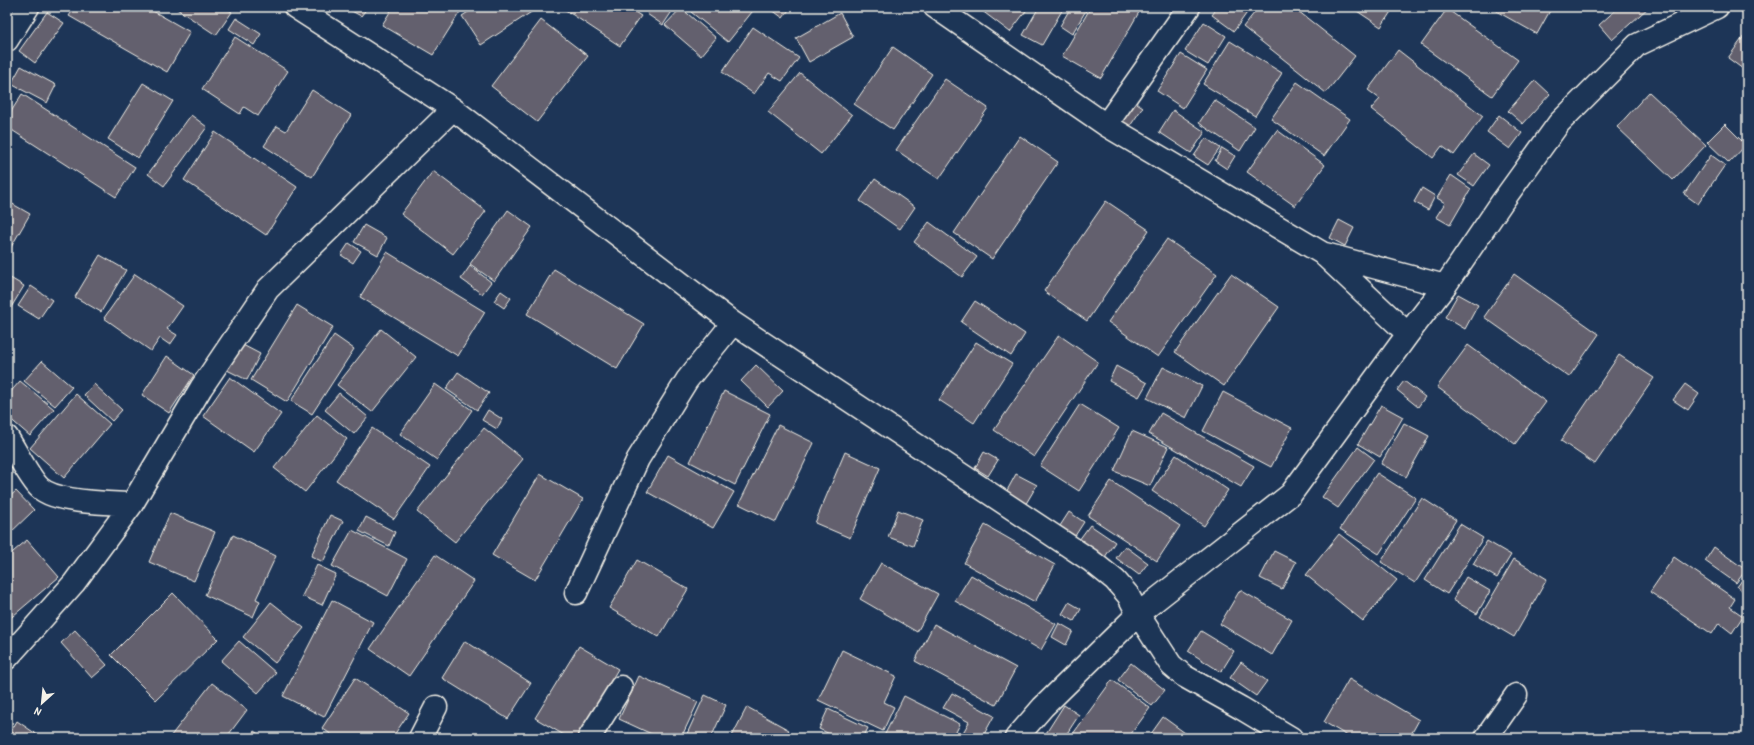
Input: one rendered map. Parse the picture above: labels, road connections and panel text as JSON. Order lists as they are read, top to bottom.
{
  "north": "bottom left"
}
